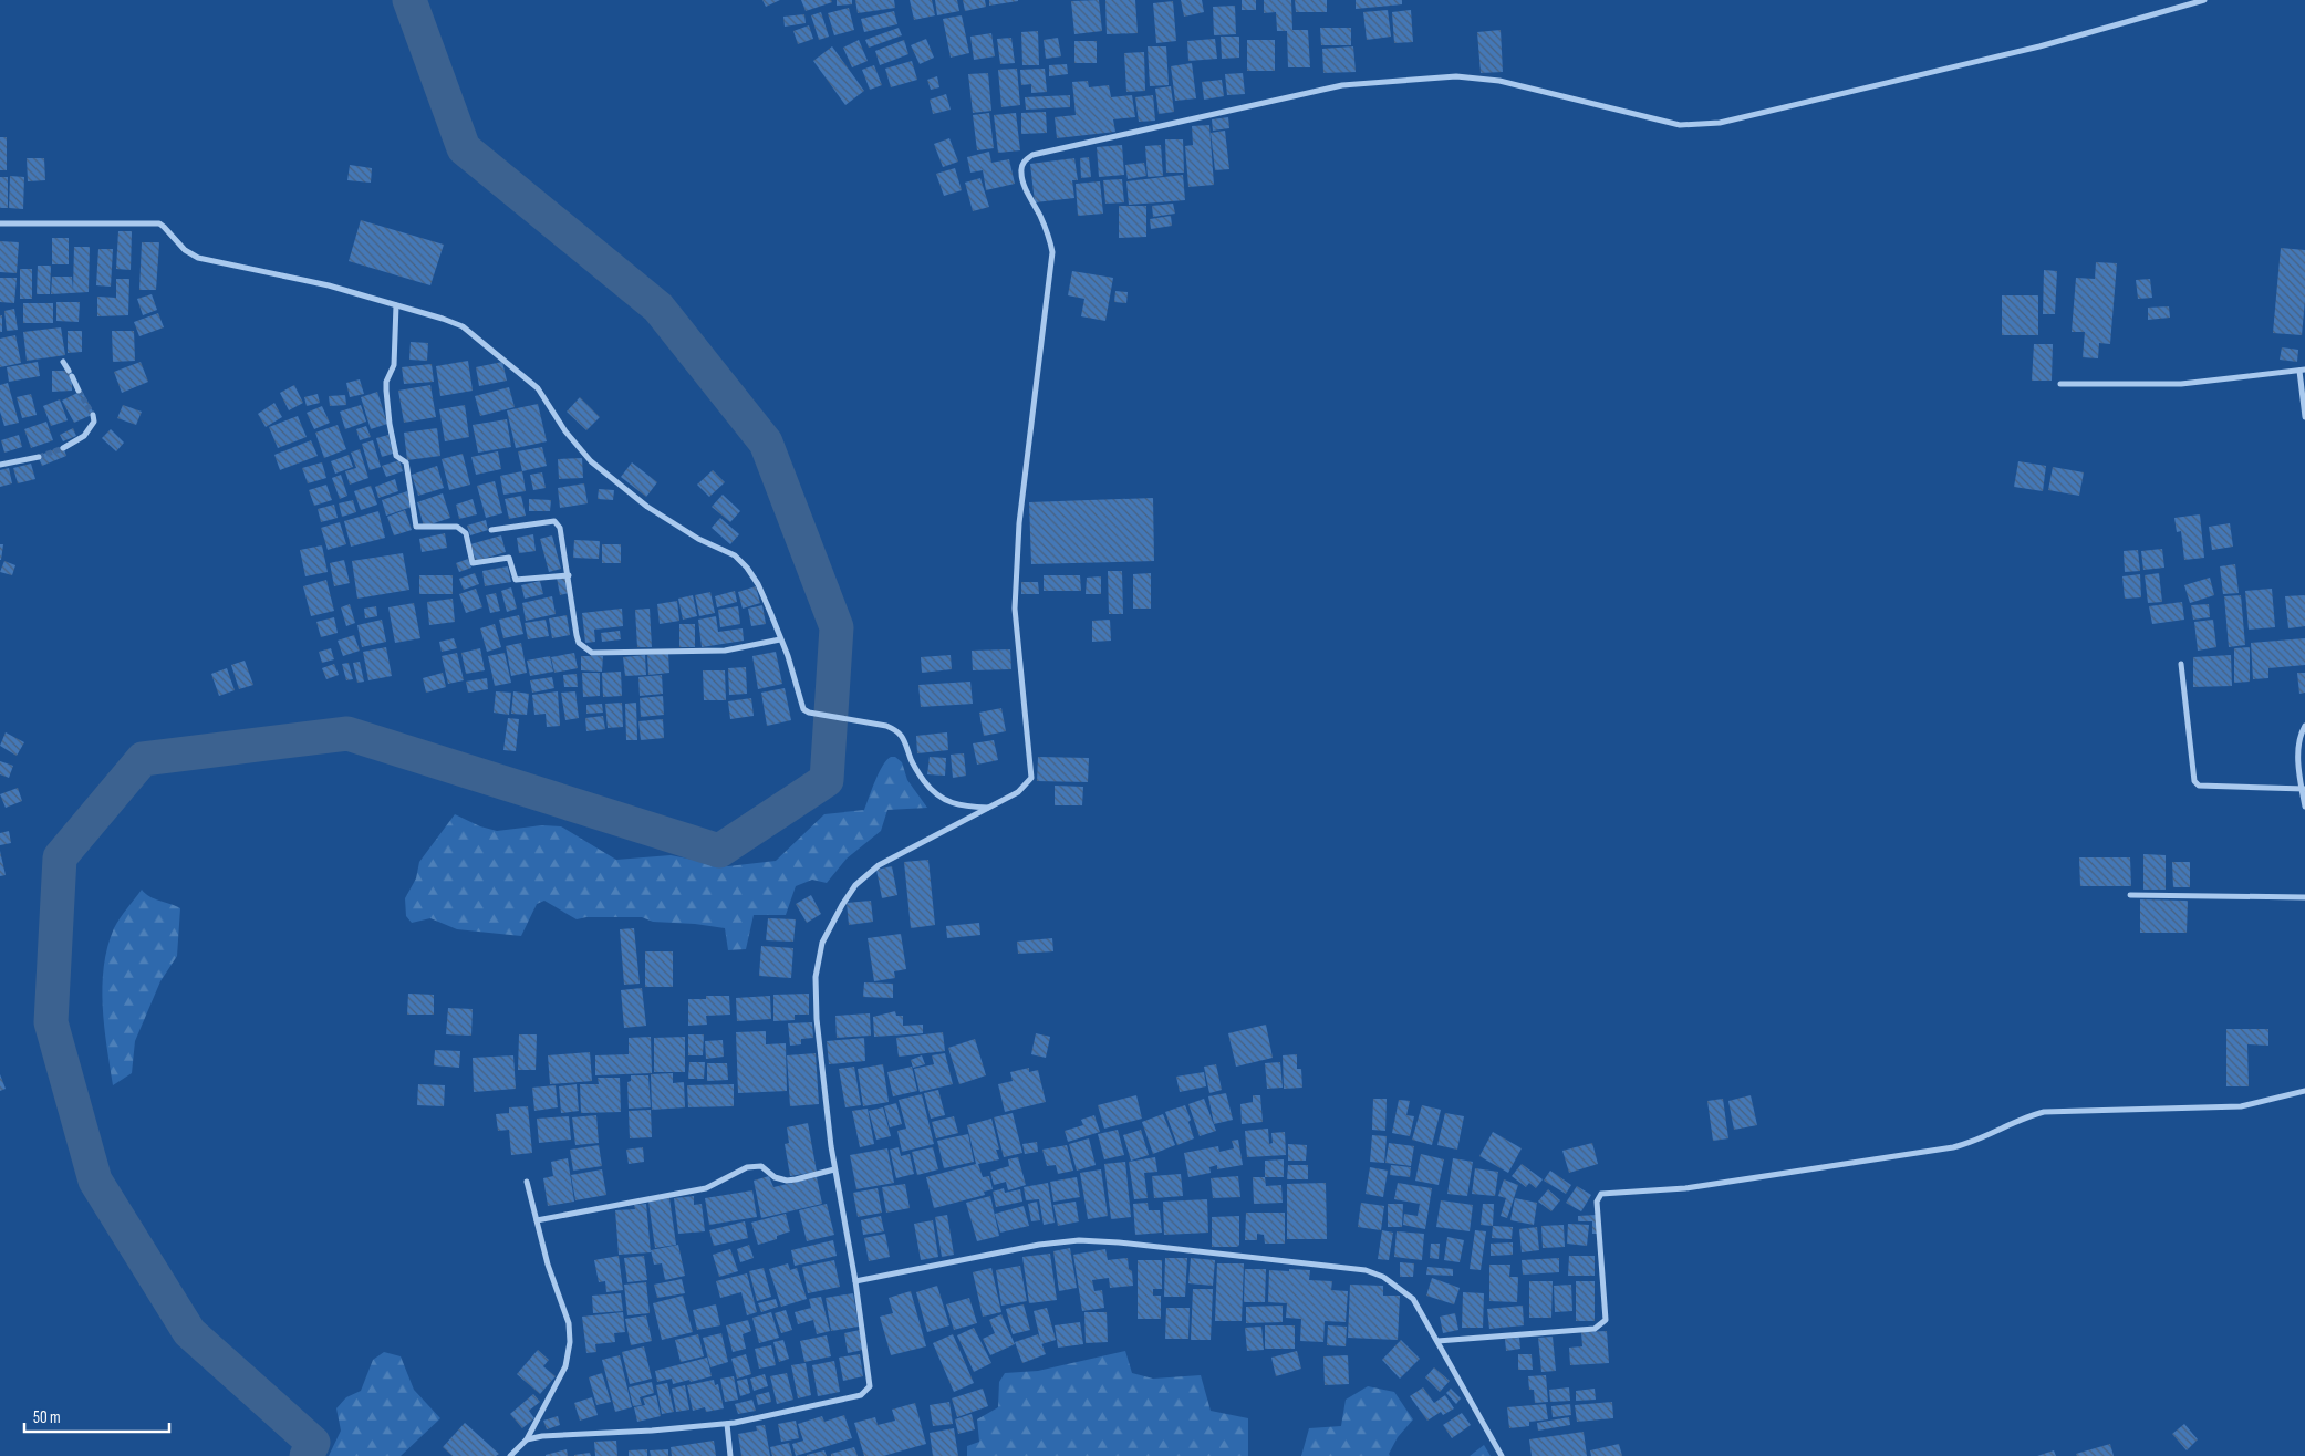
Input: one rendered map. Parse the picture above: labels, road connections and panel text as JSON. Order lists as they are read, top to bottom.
{
  "scale_bar": "50 m"
}
